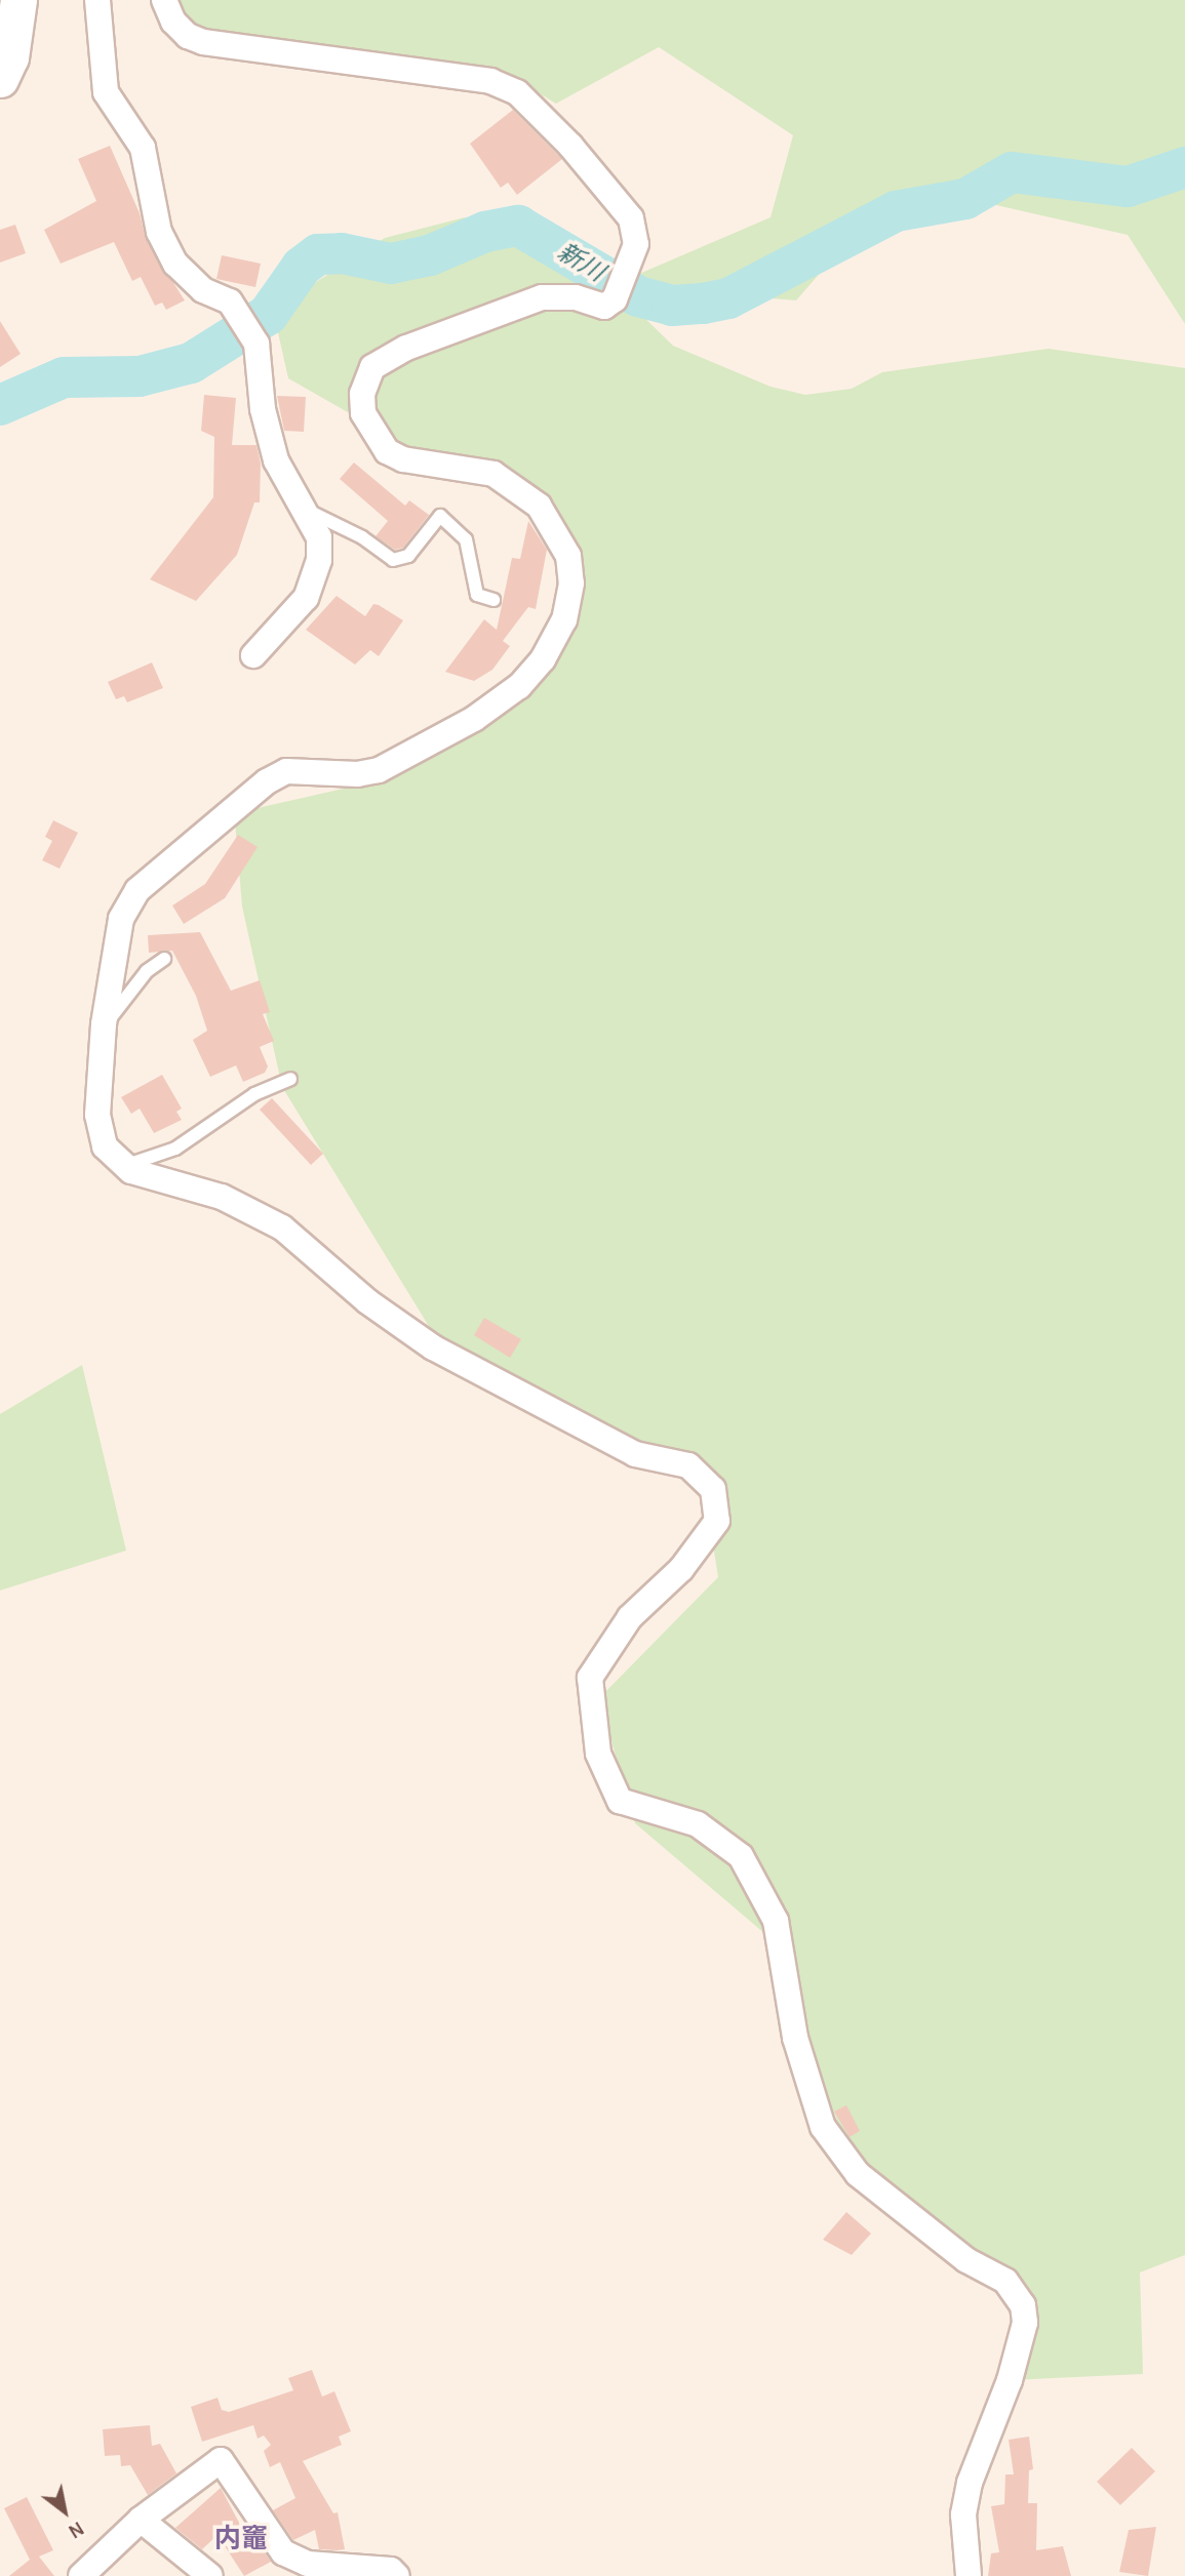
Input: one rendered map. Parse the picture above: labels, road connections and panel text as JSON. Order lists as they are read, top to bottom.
{
  "districts": ["内竈"],
  "water": ["新川"],
  "north": "bottom right"
}
